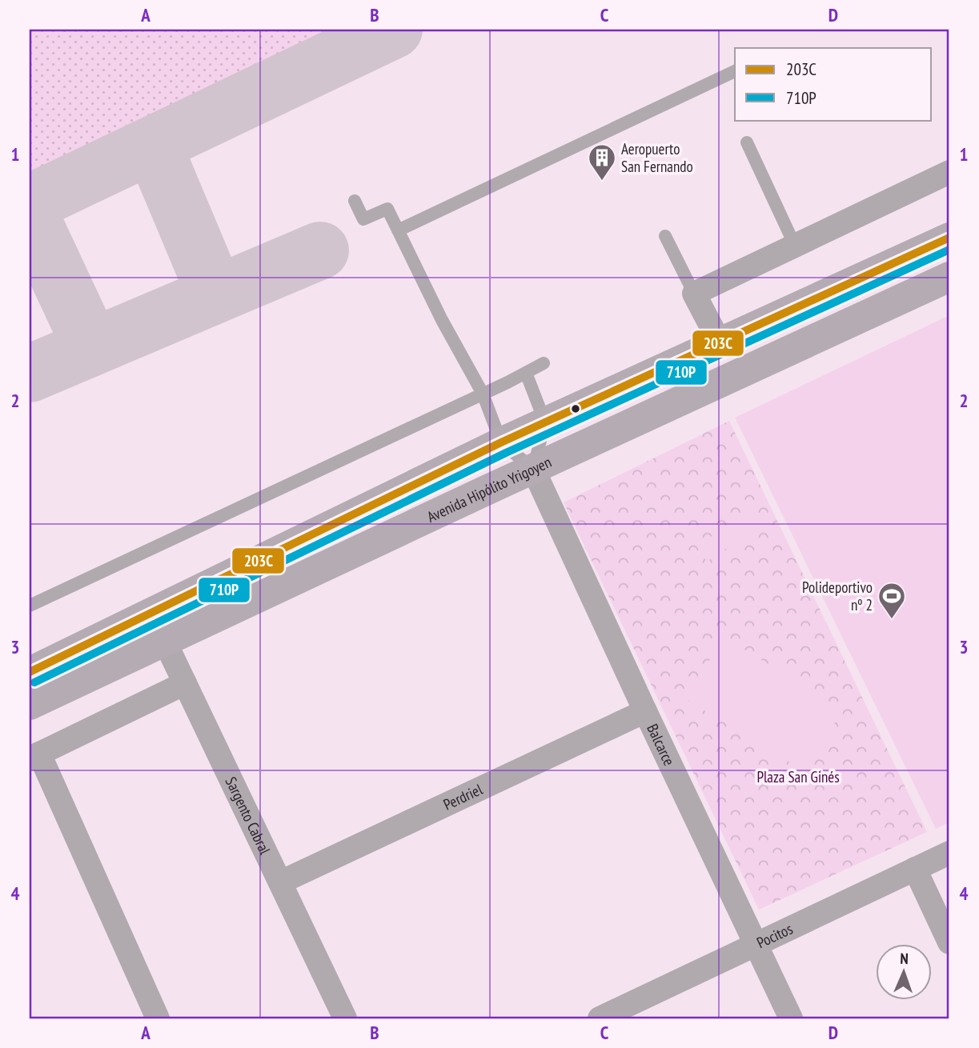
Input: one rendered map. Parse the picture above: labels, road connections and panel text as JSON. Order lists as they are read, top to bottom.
{
  "streets": {
    "main road": ["Avenida Hipólito Yrigoyen"],
    "street": [
      "Balcarce",
      "Perdriel",
      "Sargento Cabral",
      "Pocitos"
    ]
  },
  "crossings": [
    ["Avenida Hipólito Yrigoyen", "Balcarce"],
    ["Avenida Hipólito Yrigoyen", "Sargento Cabral"],
    ["Balcarce", "Perdriel"],
    ["Balcarce", "Pocitos"],
    ["Perdriel", "Sargento Cabral"]
  ],
  "parks": ["Plaza San Ginés"],
  "places": {
    "building": ["Aeropuerto San Fernando"],
    "sports": ["Polideportivo nº 2"]
  },
  "lines": ["transit line 203C", "transit line 710P"],
  "legend": ["203C", "710P"],
  "north": "top",
  "grid": {
    "columns": [
      "A",
      "B",
      "C",
      "D"
    ],
    "rows": [
      "1",
      "2",
      "3",
      "4"
    ]
  }
}
